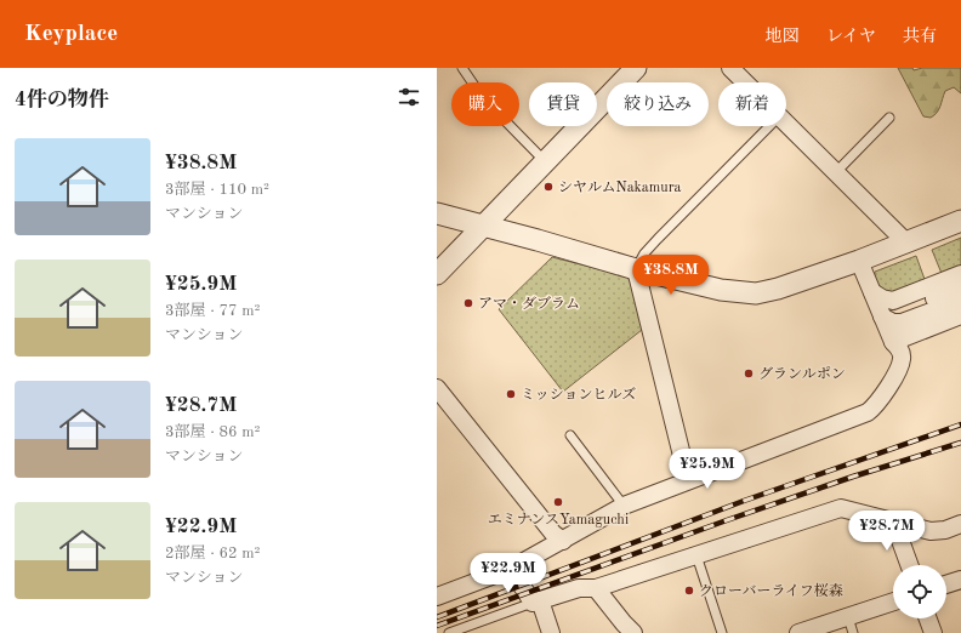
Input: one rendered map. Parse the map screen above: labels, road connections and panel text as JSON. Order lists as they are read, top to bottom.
{
  "places": [
    "シヤルムNakamura",
    "アマ・ダブラム",
    "グランルポン",
    "ミッションヒルズ",
    "エミナンスYamaguchi",
    "クローバーライフ桜森"
  ],
  "page": {
    "header": "Keyplace",
    "nav": ["地図", "レイヤ", "共有"],
    "heading": "4件の物件",
    "chip": [
      "購入",
      "賃貸",
      "絞り込み",
      "新着"
    ],
    "list": [
      {
        "name": "¥38.8M",
        "note": "3部屋 · 110 m² · マンション"
      },
      {
        "name": "¥25.9M",
        "note": "3部屋 · 77 m² · マンション"
      },
      {
        "name": "¥28.7M",
        "note": "3部屋 · 86 m² · マンション"
      },
      {
        "name": "¥22.9M",
        "note": "2部屋 · 62 m² · マンション"
      }
    ],
    "price": [
      "¥38.8M",
      "¥25.9M",
      "¥28.7M",
      "¥22.9M"
    ]
  }
}
